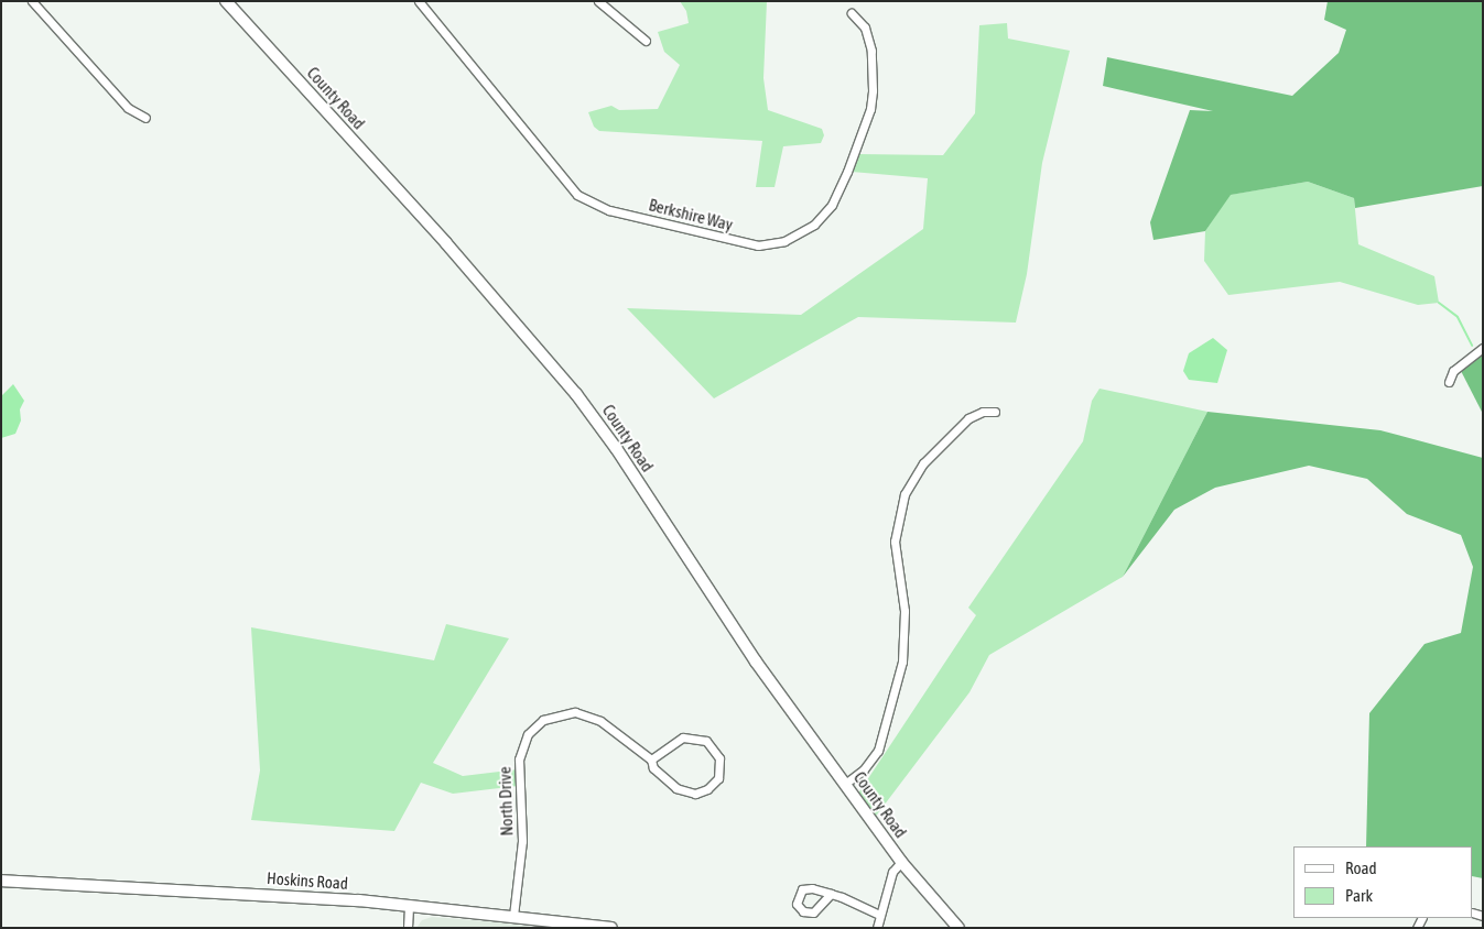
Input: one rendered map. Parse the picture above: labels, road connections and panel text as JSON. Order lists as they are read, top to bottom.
{
  "streets": {
    "street": [
      "County Road",
      "Berkshire Way",
      "North Drive",
      "Hoskins Road"
    ]
  },
  "crossings": [
    ["North Drive", "Hoskins Road"]
  ],
  "legend": ["Road", "Park"]
}
